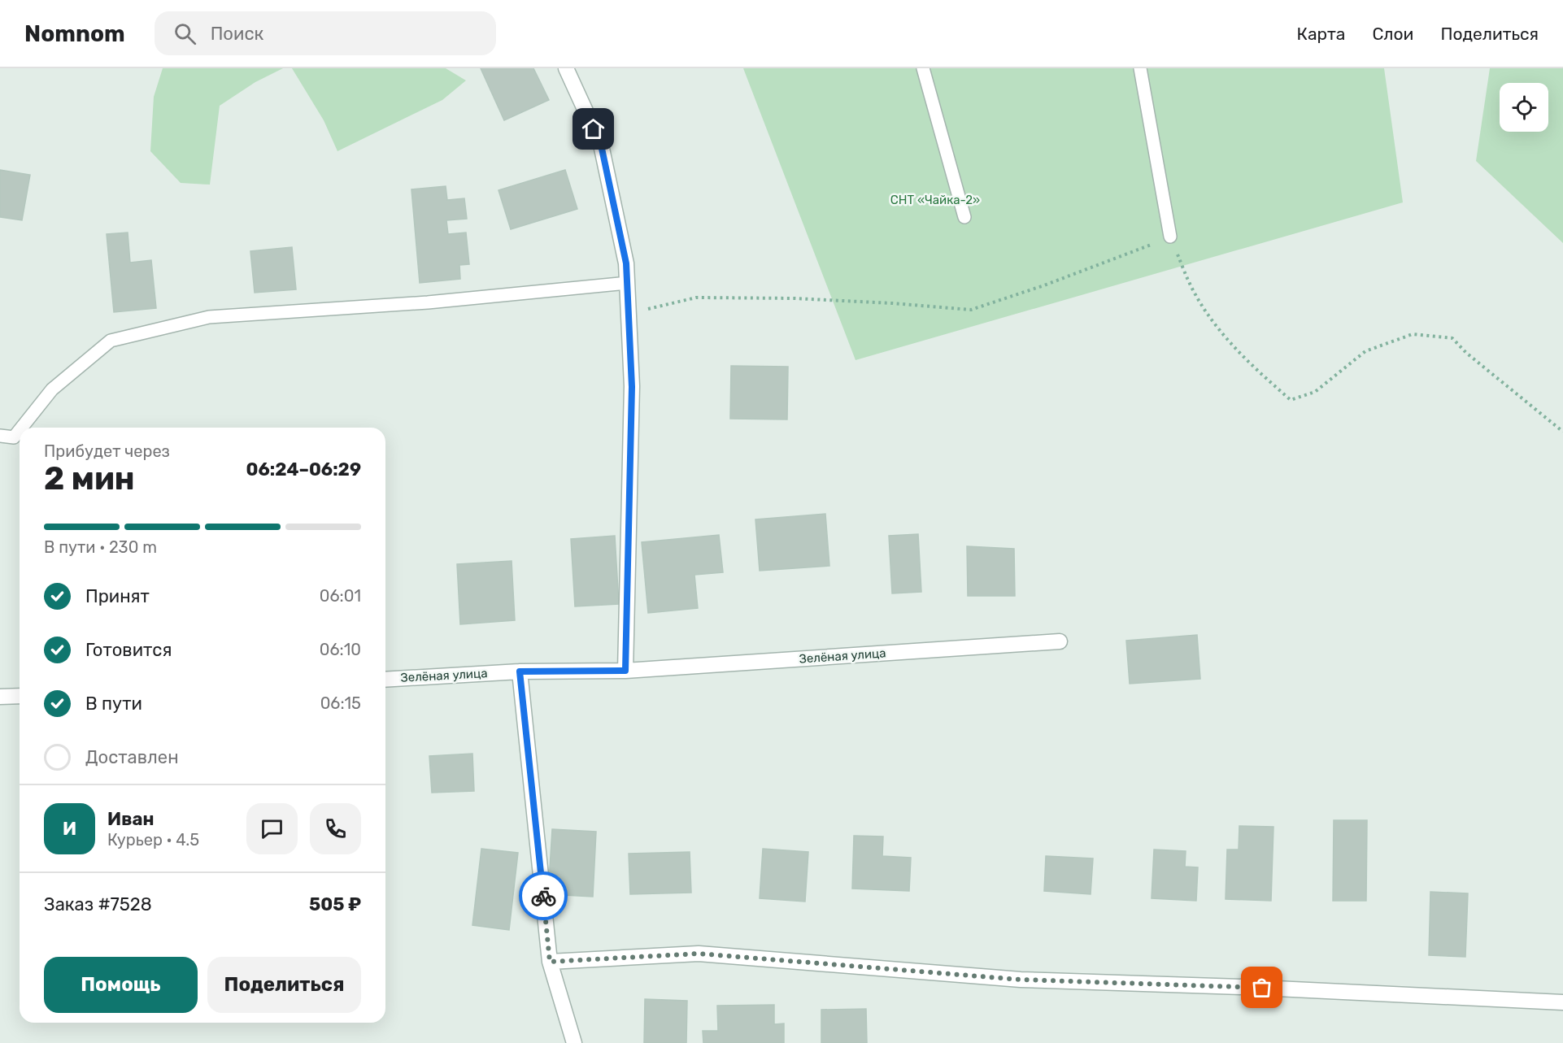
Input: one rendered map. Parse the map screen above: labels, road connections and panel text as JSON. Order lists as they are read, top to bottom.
{
  "streets": {
    "street": ["Зелёная улица"]
  },
  "parks": ["СНТ «Чайка-2»"],
  "page": {
    "header": "Nomnom",
    "search": "Поиск",
    "nav": ["Карта", "Слои", "Поделиться"],
    "heading": ["2 мин", "Прибудет через", "06:24–06:29"],
    "panel": [
      "Иван",
      "Курьер · 4.5",
      "Заказ #7528",
      "505 ₽"
    ],
    "bar": "В пути · 230 m",
    "list": [
      ["Принят", "06:01"],
      ["Готовится", "06:10"],
      ["В пути", "06:15"],
      "Доставлен"
    ],
    "round": "И",
    "buttons": ["Помощь", "Поделиться"]
  }
}
